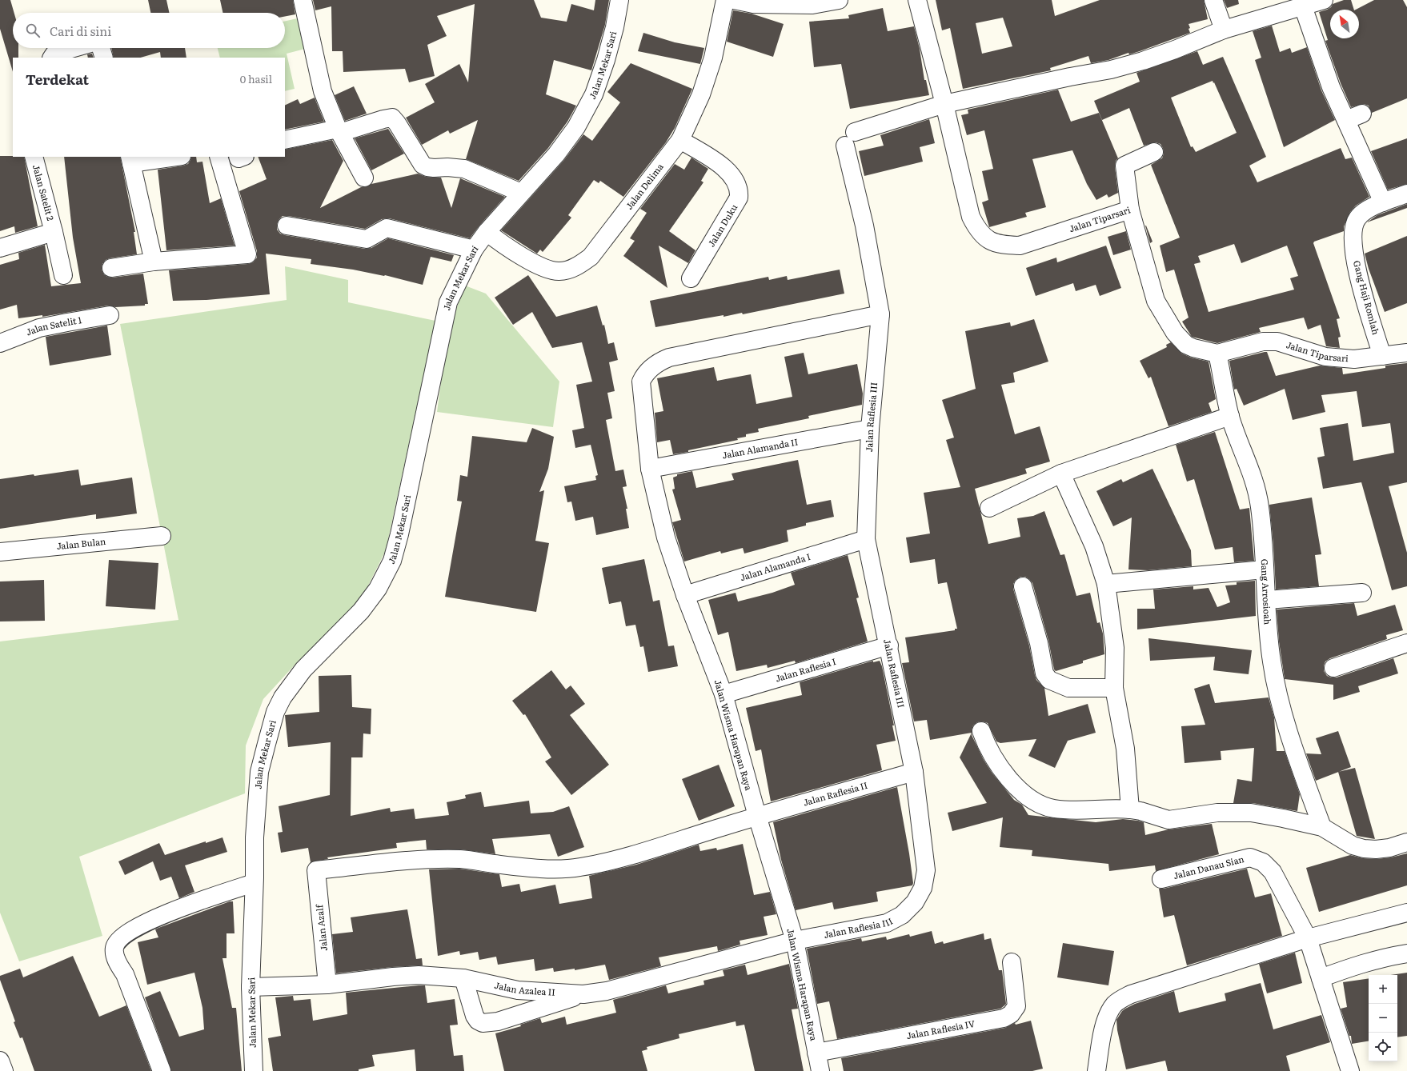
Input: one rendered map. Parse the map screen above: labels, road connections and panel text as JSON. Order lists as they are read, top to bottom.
{
  "streets": {
    "street": [
      "Jalan Mekar Sari",
      "Jalan Delima",
      "Jalan Satelit 2",
      "Jalan Tiparsari",
      "Jalan Duku",
      "Gang Haji Romlah",
      "Jalan Satelit 1",
      "Jalan Raflesia III",
      "Jalan Alamanda II",
      "Jalan Bulan",
      "Jalan Alamanda I",
      "Gang Arrosioah",
      "Jalan Raflesia I",
      "Jalan Wisma Harapan Raya",
      "Jalan Raflesia II",
      "Jalan Danau Sian",
      "Jalan Azalf",
      "Jalan Azalea II",
      "Jalan Raflesia IV"
    ]
  },
  "crossings": [
    ["Jalan Mekar Sari", "Jalan Delima"],
    ["Jalan Mekar Sari", "Jalan Azalea II"],
    ["Jalan Delima", "Jalan Duku"],
    ["Jalan Tiparsari", "Gang Haji Romlah"],
    ["Jalan Tiparsari", "Jalan Raflesia III"],
    ["Jalan Tiparsari", "Gang Arrosioah"],
    ["Jalan Raflesia III", "Jalan Alamanda II"],
    ["Jalan Raflesia III", "Jalan Alamanda I"],
    ["Jalan Raflesia III", "Jalan Raflesia I"],
    ["Jalan Raflesia III", "Jalan Wisma Harapan Raya"],
    ["Jalan Raflesia III", "Jalan Raflesia II"],
    ["Jalan Raflesia III", "Jalan Azalea II"],
    ["Jalan Alamanda II", "Jalan Wisma Harapan Raya"],
    ["Jalan Alamanda I", "Jalan Wisma Harapan Raya"],
    ["Jalan Raflesia I", "Jalan Wisma Harapan Raya"],
    ["Jalan Wisma Harapan Raya", "Jalan Raflesia II"],
    ["Jalan Wisma Harapan Raya", "Jalan Azalea II"],
    ["Jalan Wisma Harapan Raya", "Jalan Raflesia IV"],
    ["Jalan Raflesia II", "Jalan Azalf"],
    ["Jalan Azalf", "Jalan Azalea II"]
  ],
  "north": "top left",
  "page": {
    "search": "Cari di sini",
    "heading": ["Terdekat", "0 hasil"],
    "map_buttons": ["+", "−"]
  }
}
